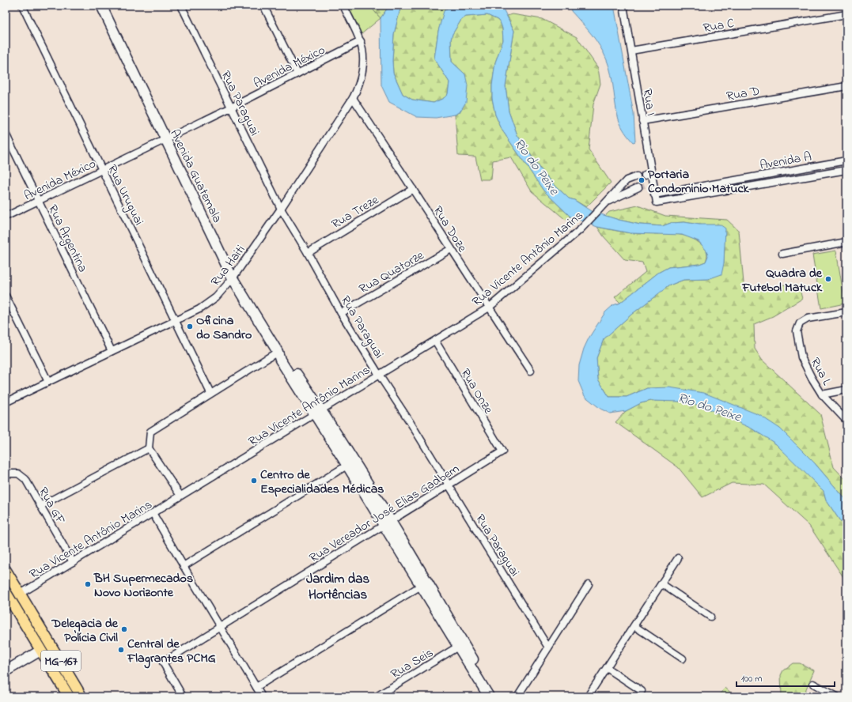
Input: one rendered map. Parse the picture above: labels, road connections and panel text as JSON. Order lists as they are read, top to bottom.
{
  "streets": {
    "main road": ["MG-167"],
    "street": [
      "Rua C",
      "Avenida México",
      "Rua D",
      "Rua I",
      "Rua Paraguai",
      "Avenida A",
      "Avenida Guatemala",
      "Rua Uruguai",
      "Rua Treze",
      "Rua Doze",
      "Rua Argentina",
      "Rua Vicente Antônio Marins",
      "Rua Haiti",
      "Rua Quatorze",
      "Rua L",
      "Rua Onze",
      "Rua GF",
      "Rua Vereador José Elias Gadbem",
      "Rua Seis"
    ]
  },
  "crossings": [
    ["Rua C", "Rua I"],
    ["Avenida México", "Rua Paraguai"],
    ["Avenida México", "Avenida Guatemala"],
    ["Avenida México", "Rua Uruguai"],
    ["Avenida México", "Rua Argentina"],
    ["Avenida México", "Rua Haiti"],
    ["Rua D", "Rua I"],
    ["Rua I", "Avenida A"],
    ["Rua Paraguai", "Rua Treze"],
    ["Rua Paraguai", "Rua Vicente Antônio Marins"],
    ["Rua Paraguai", "Rua Haiti"],
    ["Rua Paraguai", "Rua Quatorze"],
    ["Rua Paraguai", "Rua Vereador José Elias Gadbem"],
    ["Avenida Guatemala", "Rua Vicente Antônio Marins"],
    ["Avenida Guatemala", "Rua Haiti"],
    ["Avenida Guatemala", "Rua Vereador José Elias Gadbem"],
    ["Rua Uruguai", "Rua Haiti"],
    ["Rua Treze", "Rua Doze"],
    ["Rua Doze", "Rua Vicente Antônio Marins"],
    ["Rua Doze", "Rua Haiti"],
    ["Rua Doze", "Rua Quatorze"],
    ["Rua Argentina", "Rua Haiti"],
    ["Rua Vicente Antônio Marins", "Rua Onze"],
    ["Rua Vicente Antônio Marins", "Rua GF"],
    ["Rua Vicente Antônio Marins", "MG-167"],
    ["Rua Onze", "Rua Vereador José Elias Gadbem"]
  ],
  "districts": ["Jardim das Hortências"],
  "water": ["Rio do Peixe"],
  "places": [
    "Portaria Condominio Matuck",
    "Quadra de Futebol Matuck",
    "Oficina do Sandro",
    "Centro de Especialidades Médicas",
    "BH Supermecados Novo Norizonte",
    "Delegacia de Polícia Civil",
    "Central de Flagrantes PCMG"
  ],
  "scale_bar": "100 m"
}
